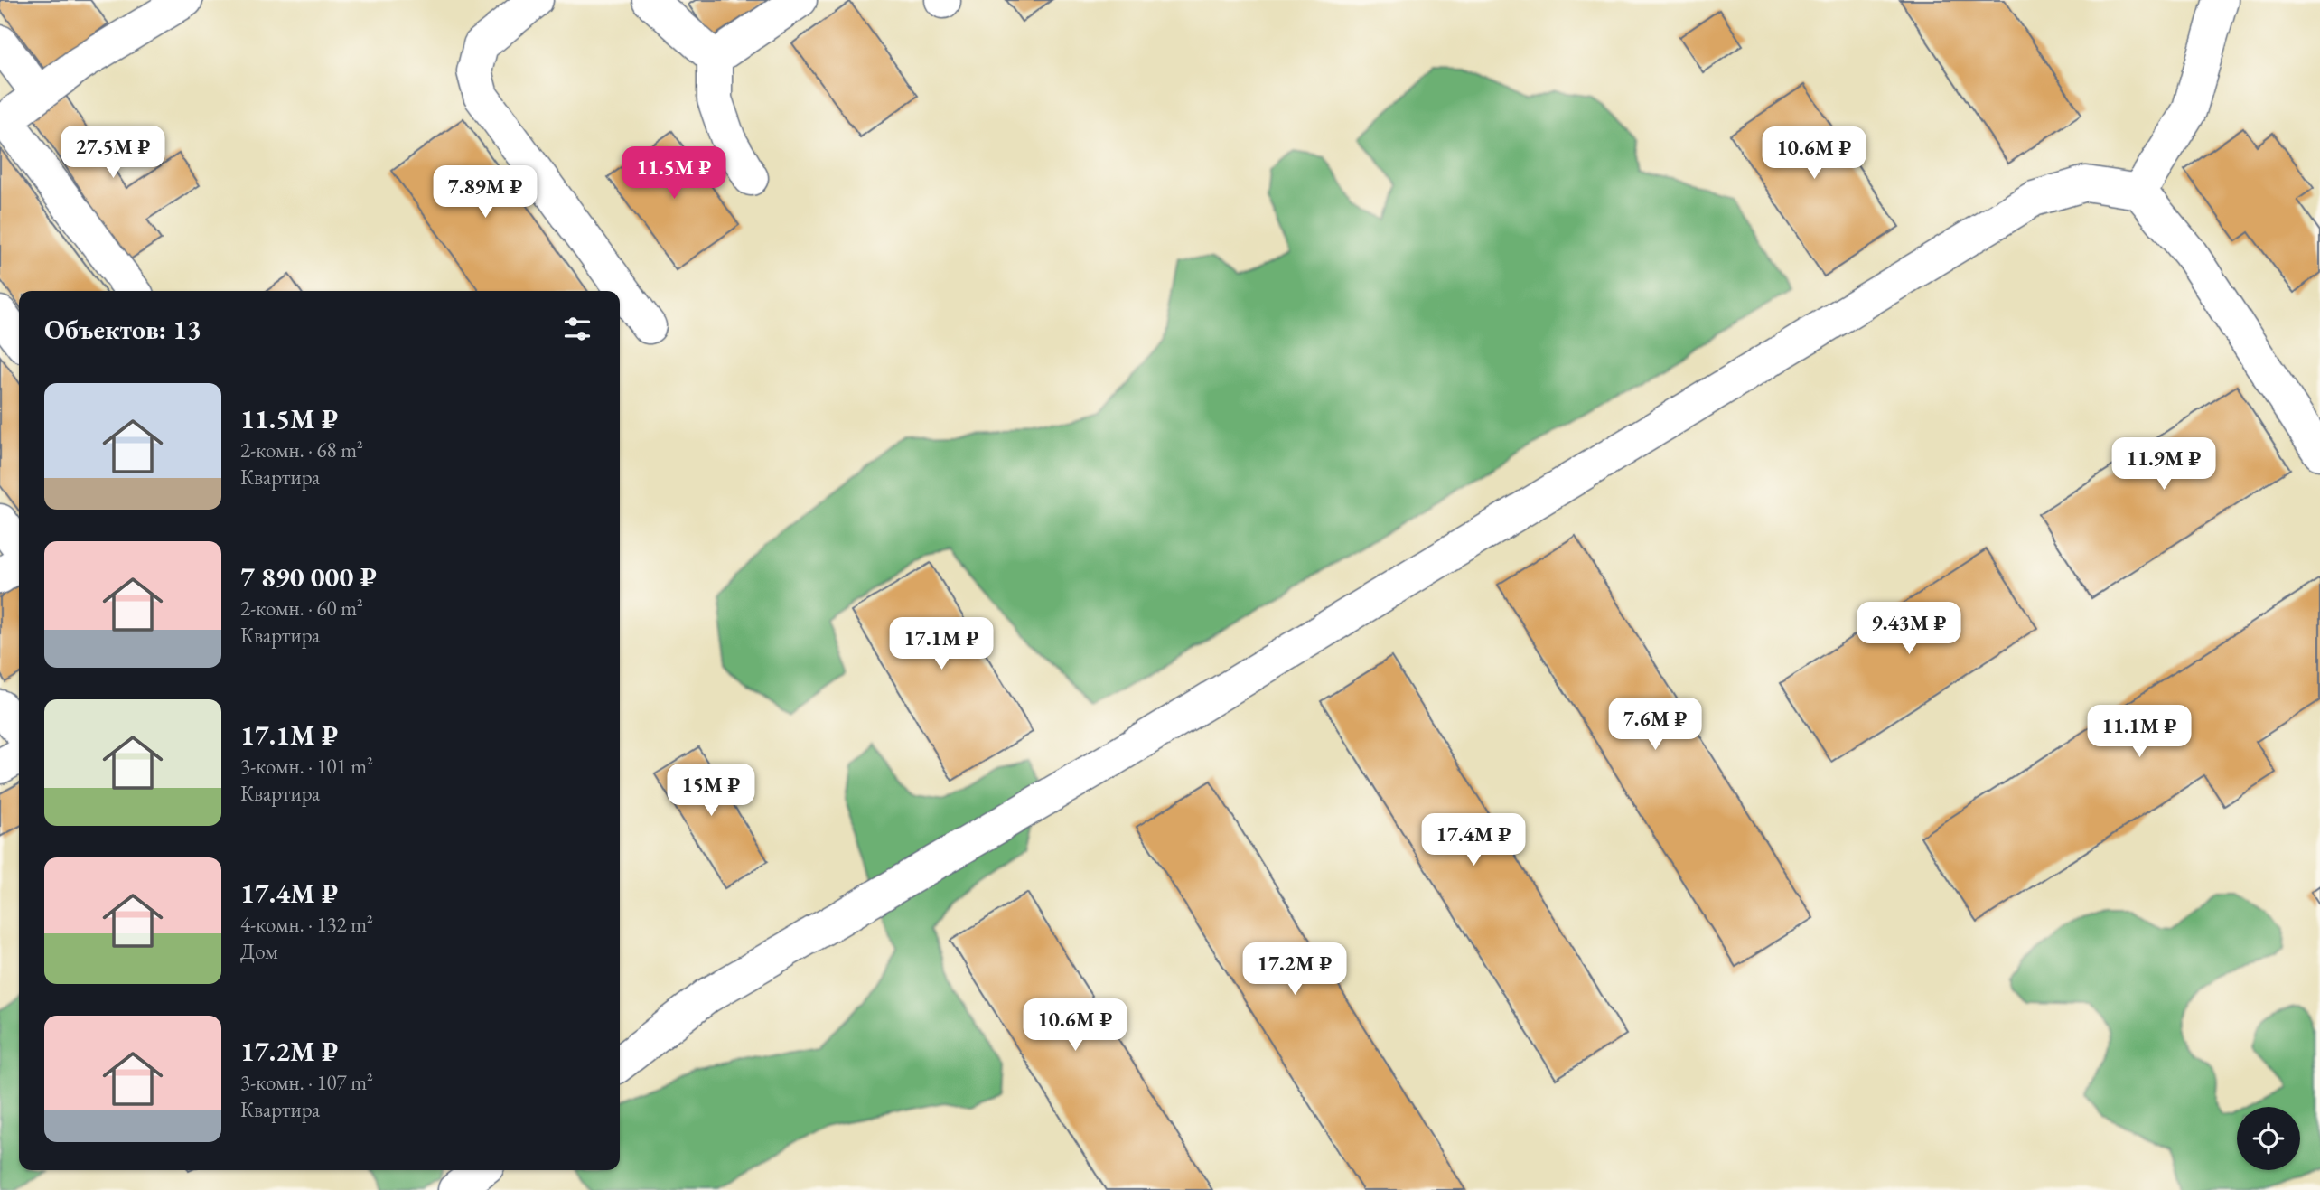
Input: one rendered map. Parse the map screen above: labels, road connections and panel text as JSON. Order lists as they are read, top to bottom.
{
  "page": {
    "price": [
      "27.5M ₽",
      "10.6M ₽",
      "11.5M ₽",
      "7.89M ₽",
      "11.9M ₽",
      "9.43M ₽",
      "17.1M ₽",
      "7.6M ₽",
      "11.1M ₽",
      "15M ₽",
      "17.4M ₽",
      "17.2M ₽",
      "10.6M ₽"
    ],
    "heading": "Объектов: 13",
    "list": [
      {
        "name": "11.5M ₽",
        "note": "2-комн. · 68 m² · Квартира"
      },
      {
        "name": "7 890 000 ₽",
        "note": "2-комн. · 60 m² · Квартира"
      },
      {
        "name": "17.1M ₽",
        "note": "3-комн. · 101 m² · Квартира"
      },
      {
        "name": "17.4M ₽",
        "note": "4-комн. · 132 m² · Дом"
      },
      {
        "name": "17.2M ₽",
        "note": "3-комн. · 107 m² · Квартира"
      }
    ]
  }
}
